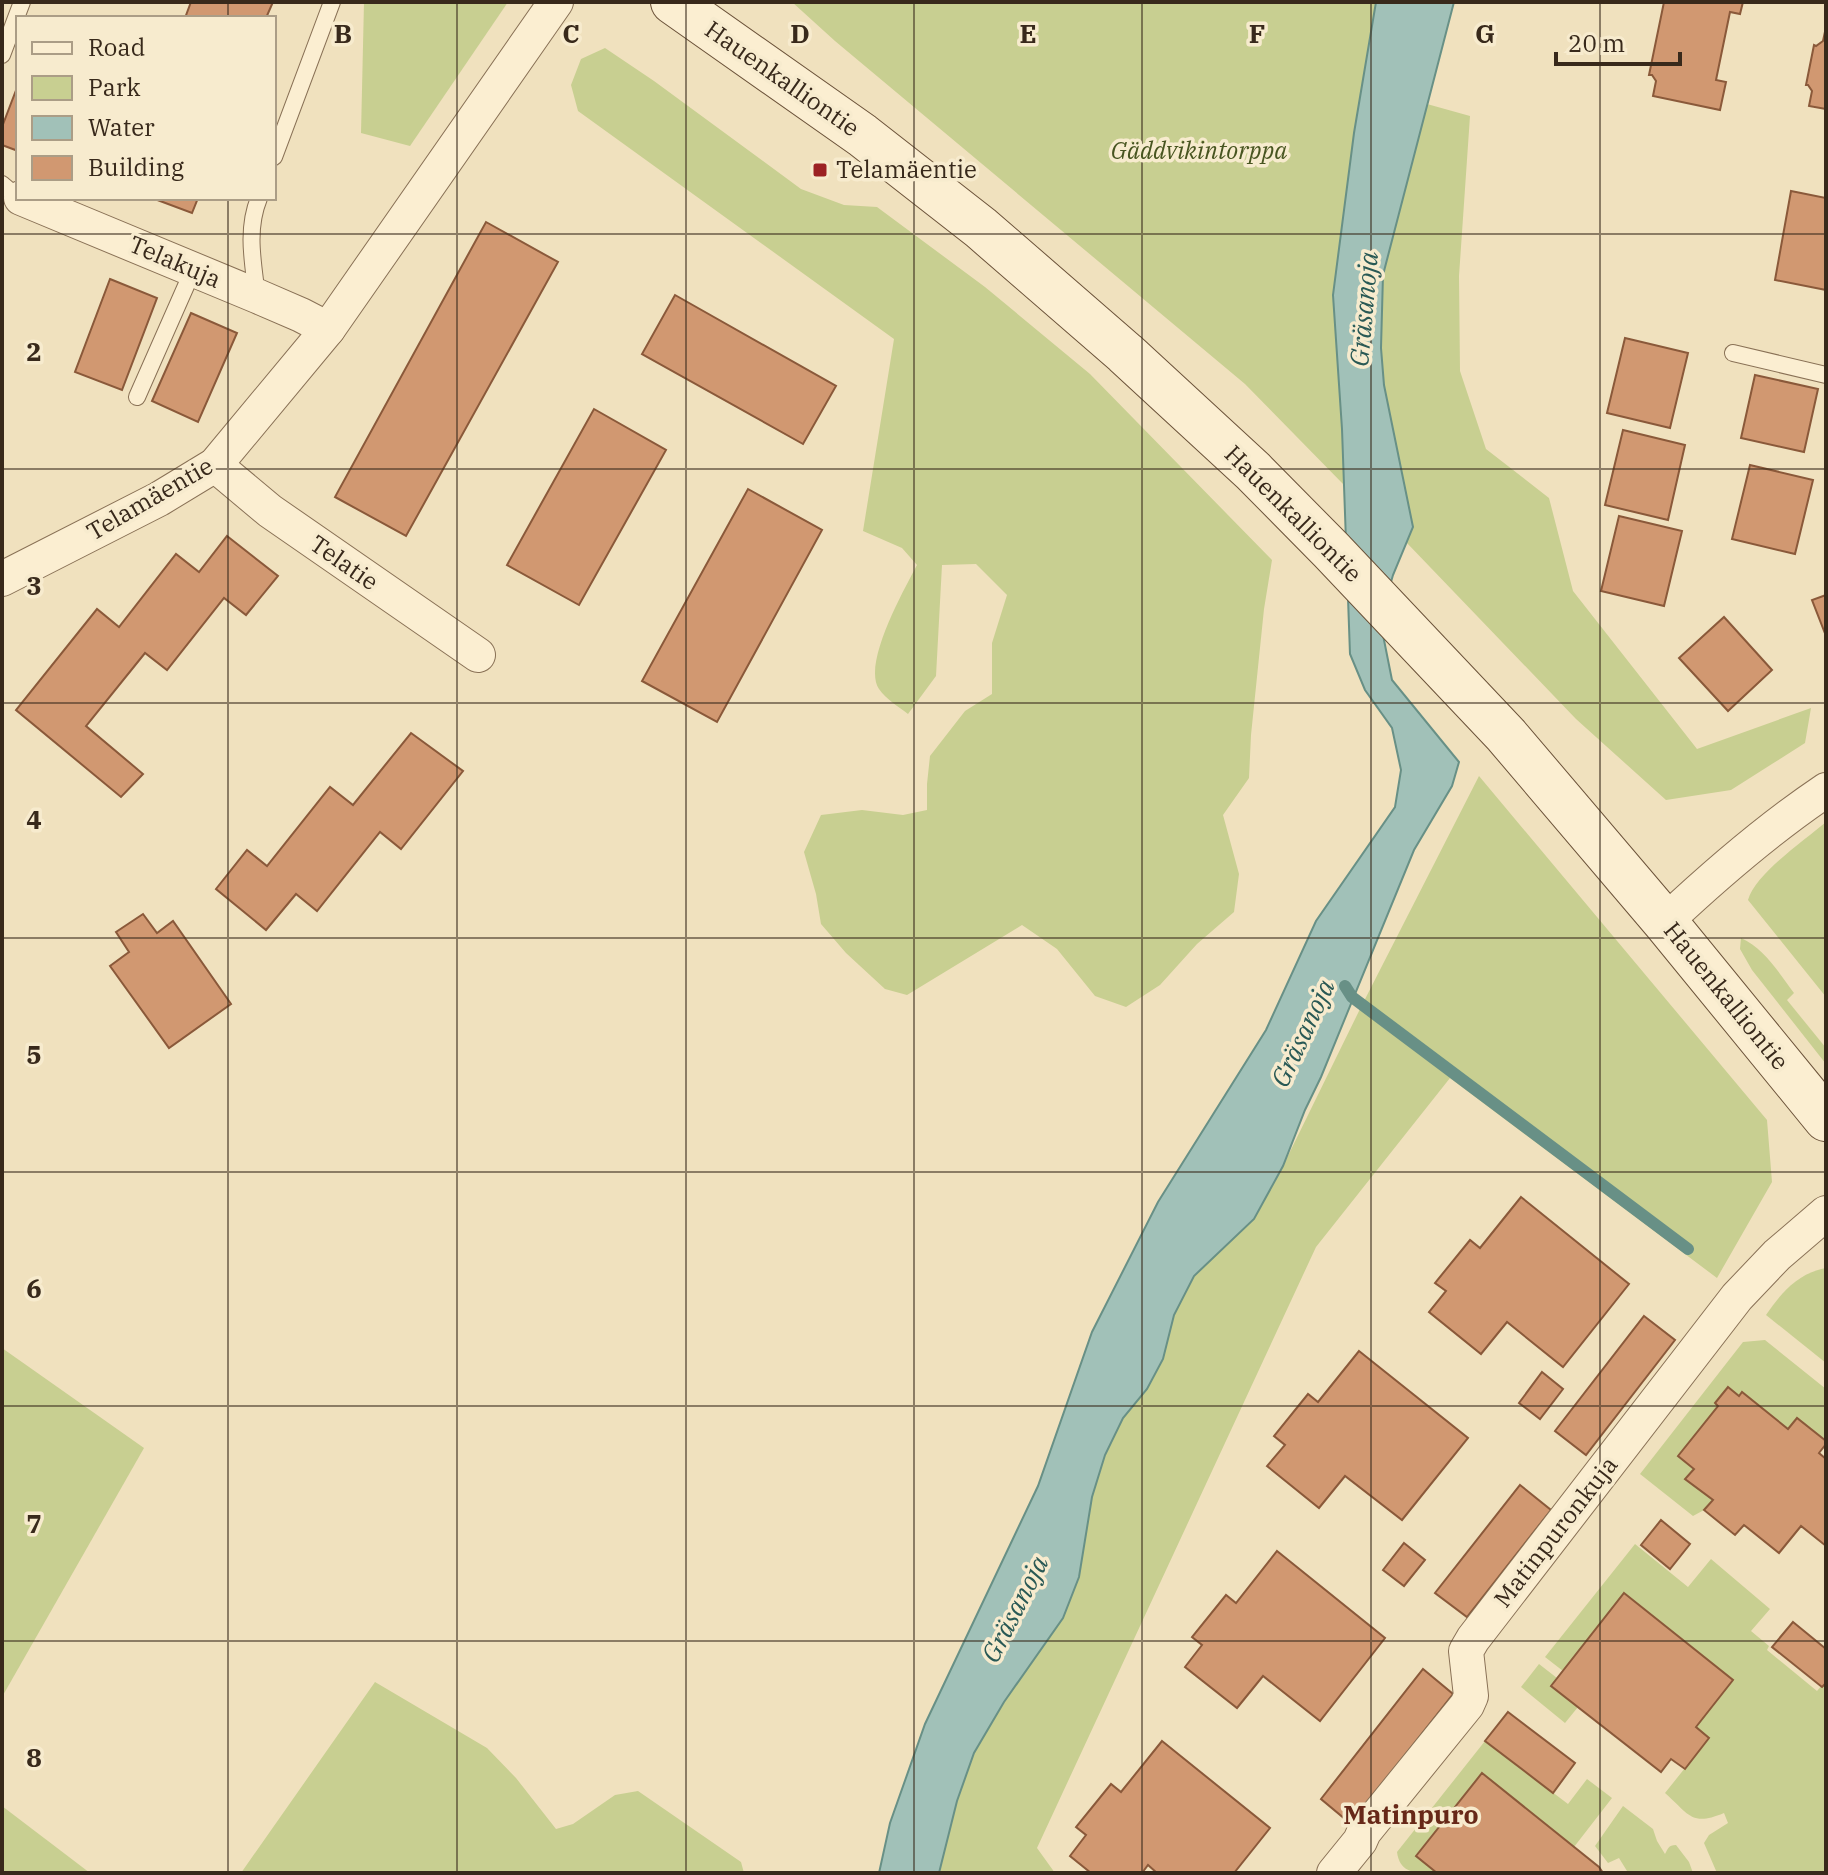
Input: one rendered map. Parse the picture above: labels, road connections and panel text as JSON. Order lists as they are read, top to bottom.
{
  "streets": {
    "main road": ["Hauenkalliontie"],
    "street": [
      "Telakuja",
      "Telamäentie",
      "Telatie",
      "Matinpuronkuja"
    ]
  },
  "crossings": [
    ["Telakuja", "Telamäentie"],
    ["Telamäentie", "Telatie"]
  ],
  "districts": ["Matinpuro"],
  "water": ["Gräsanoja"],
  "parks": ["Gäddvikintorppa"],
  "places": {
    "transit": ["Telamäentie"]
  },
  "legend": [
    "Road",
    "Park",
    "Water",
    "Building"
  ],
  "scale_bar": "20 m",
  "grid": {
    "columns": [
      "B",
      "C",
      "D",
      "E",
      "F",
      "G"
    ],
    "rows": [
      "2",
      "3",
      "4",
      "5",
      "6",
      "7",
      "8"
    ]
  }
}
